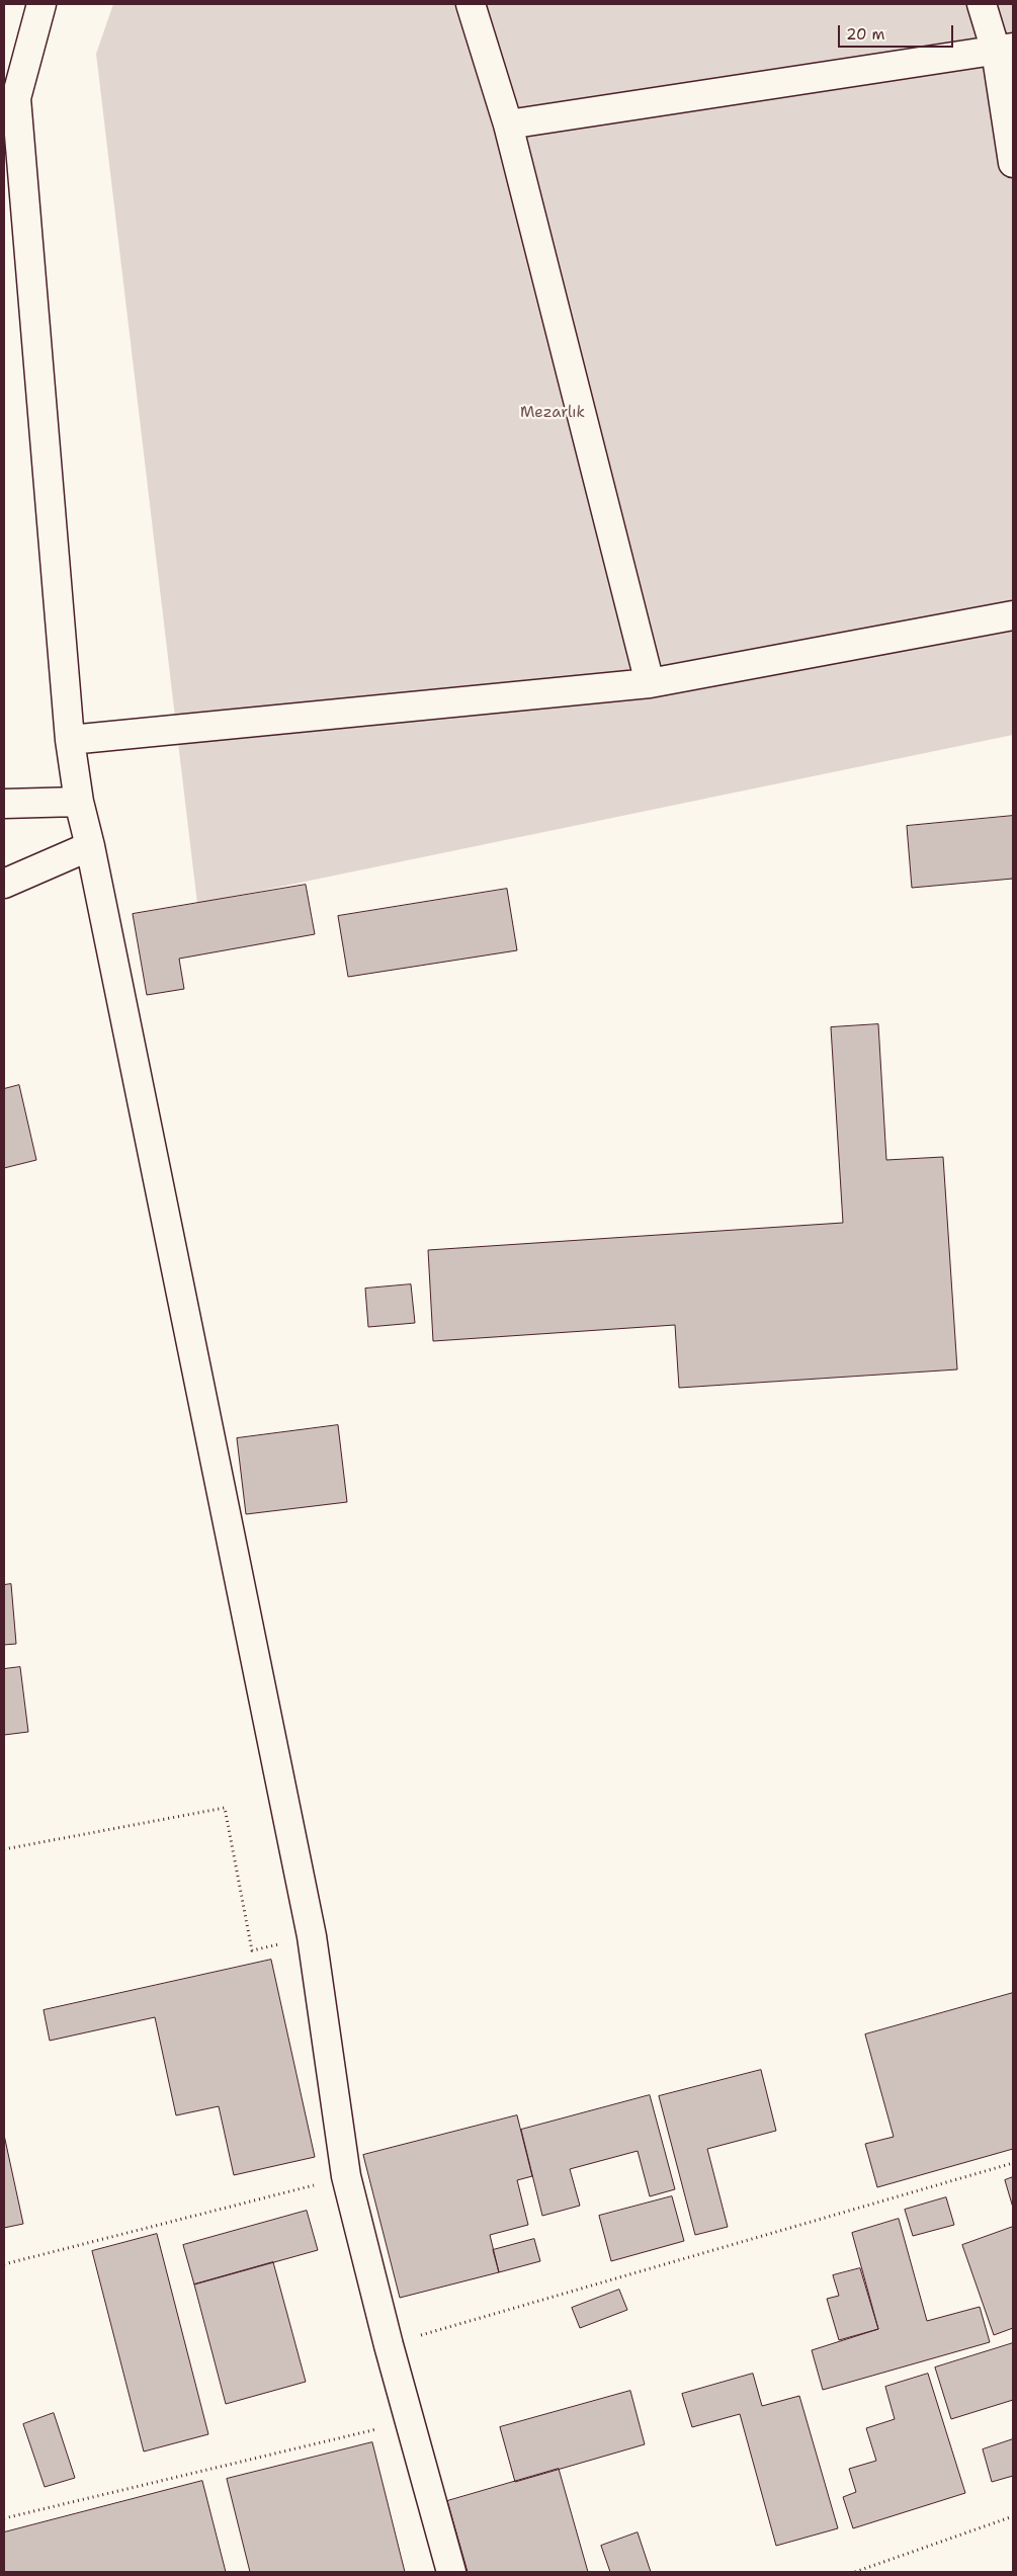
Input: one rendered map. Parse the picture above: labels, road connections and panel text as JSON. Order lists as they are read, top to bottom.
{
  "parks": ["Mezarlık"],
  "scale_bar": "20 m"
}
